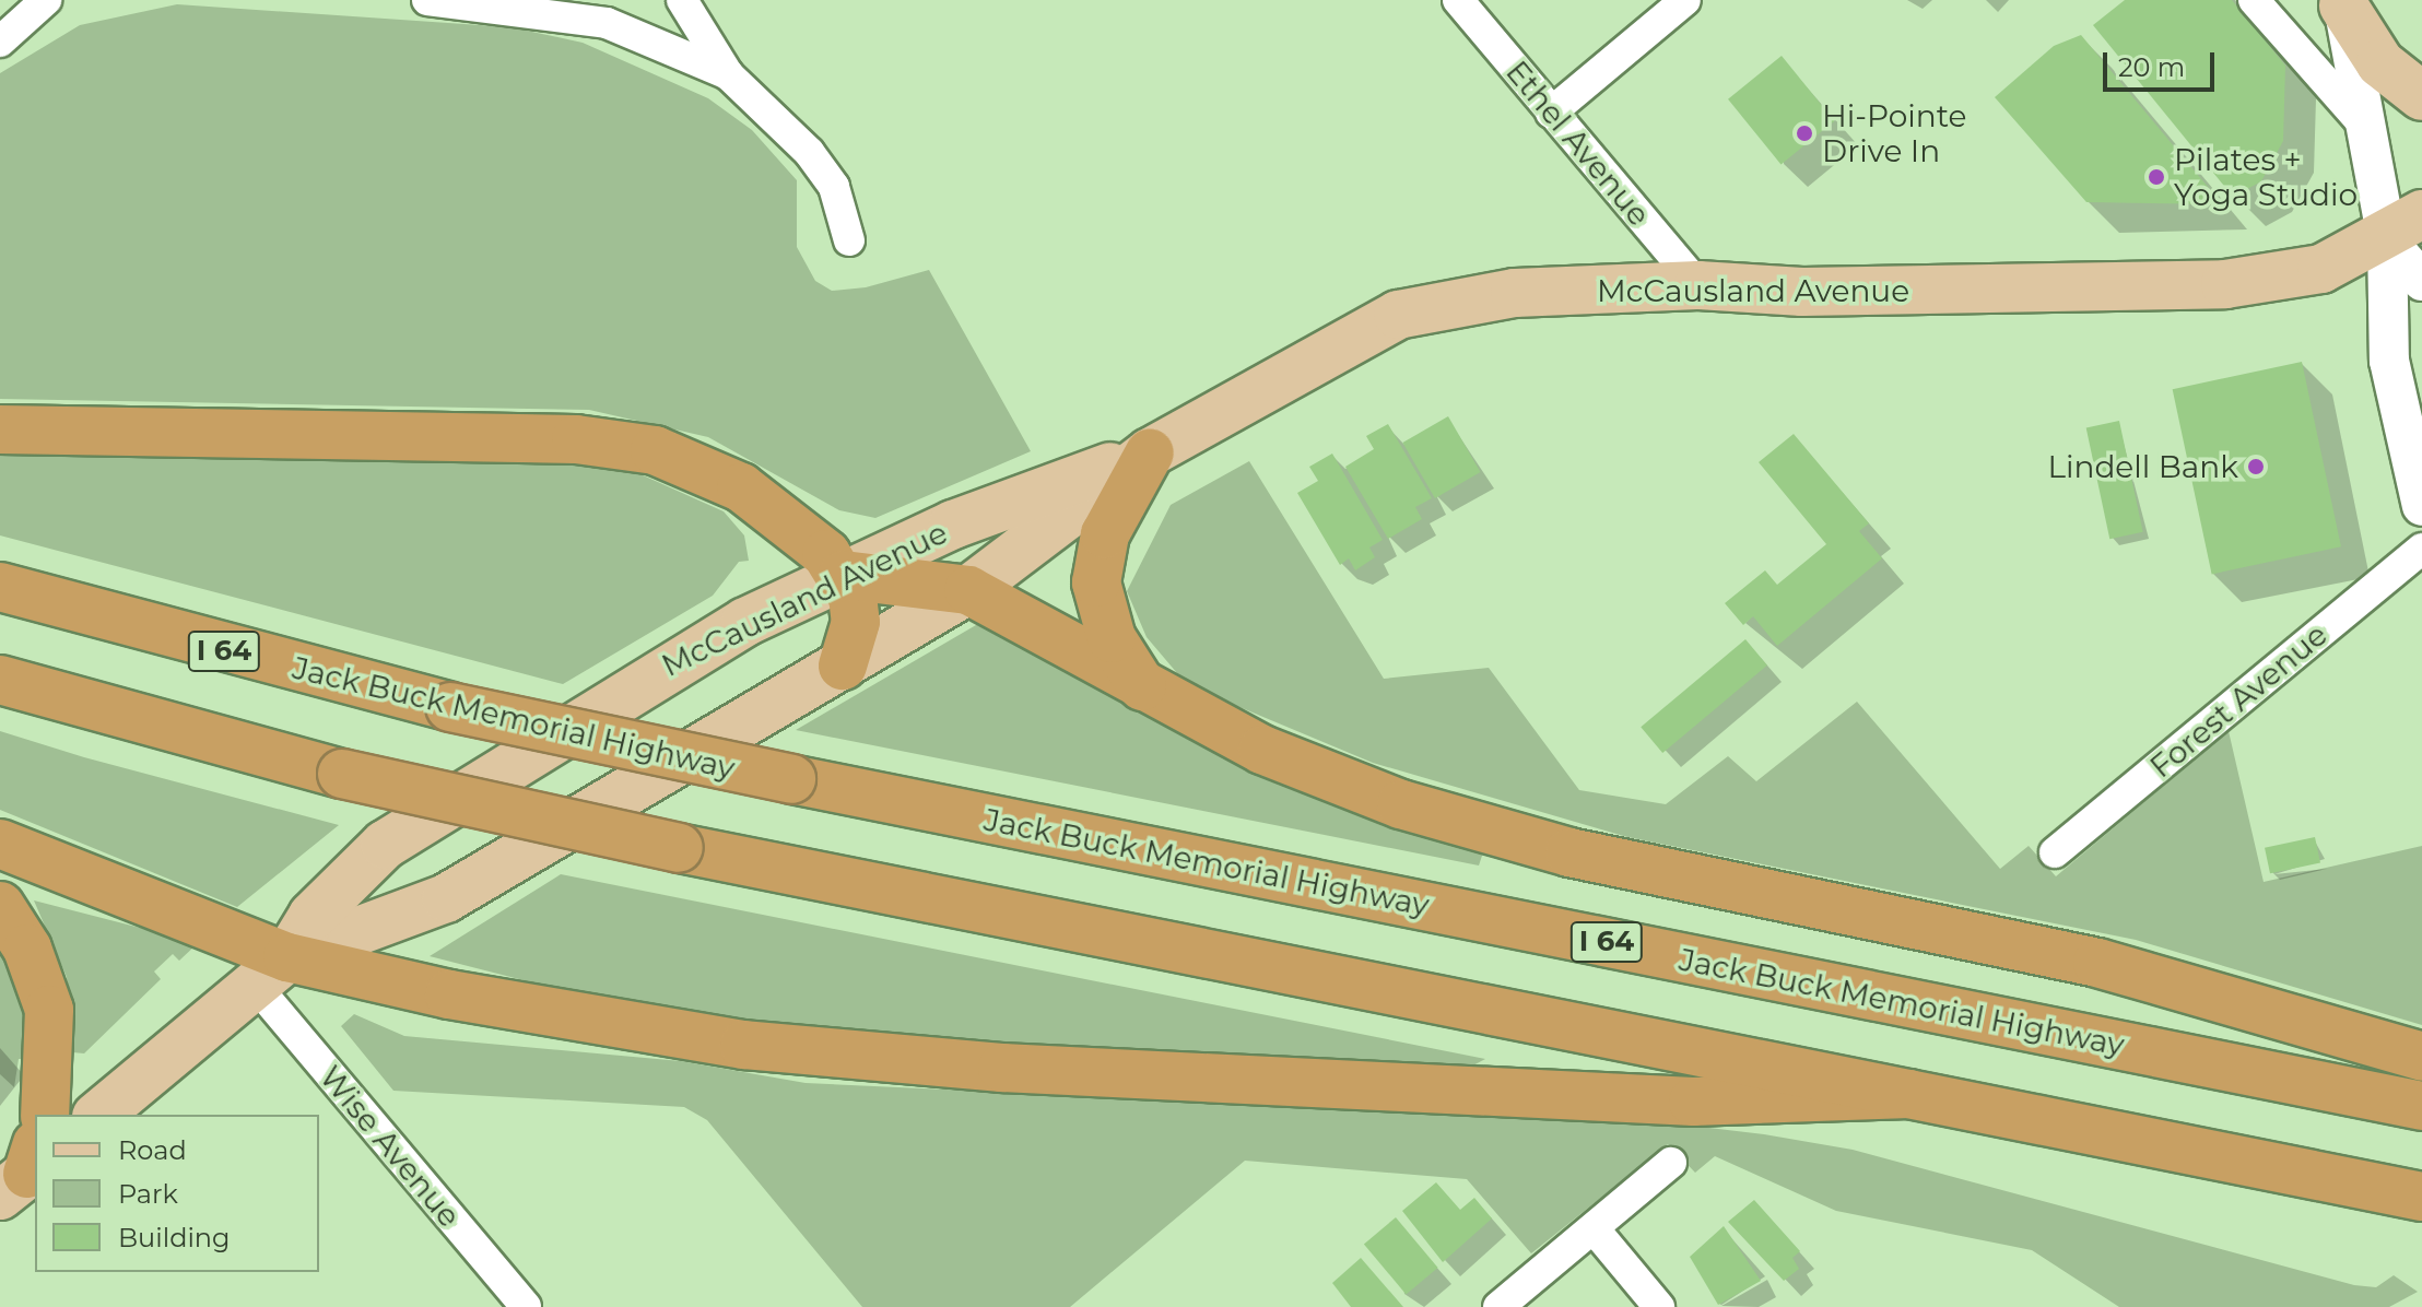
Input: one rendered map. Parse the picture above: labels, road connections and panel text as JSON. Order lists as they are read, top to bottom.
{
  "streets": {
    "highway": ["I 64", "Jack Buck Memorial Highway"],
    "main road": ["McCausland Avenue"],
    "street": ["Ethel Avenue", "Forest Avenue", "Wise Avenue"]
  },
  "crossings": [
    ["Ethel Avenue", "McCausland Avenue"],
    ["McCausland Avenue", "Wise Avenue"]
  ],
  "places": ["Hi-Pointe Drive In", "Pilates + Yoga Studio", "Lindell Bank"],
  "legend": ["Road", "Park", "Building"],
  "scale_bar": "20 m"
}
